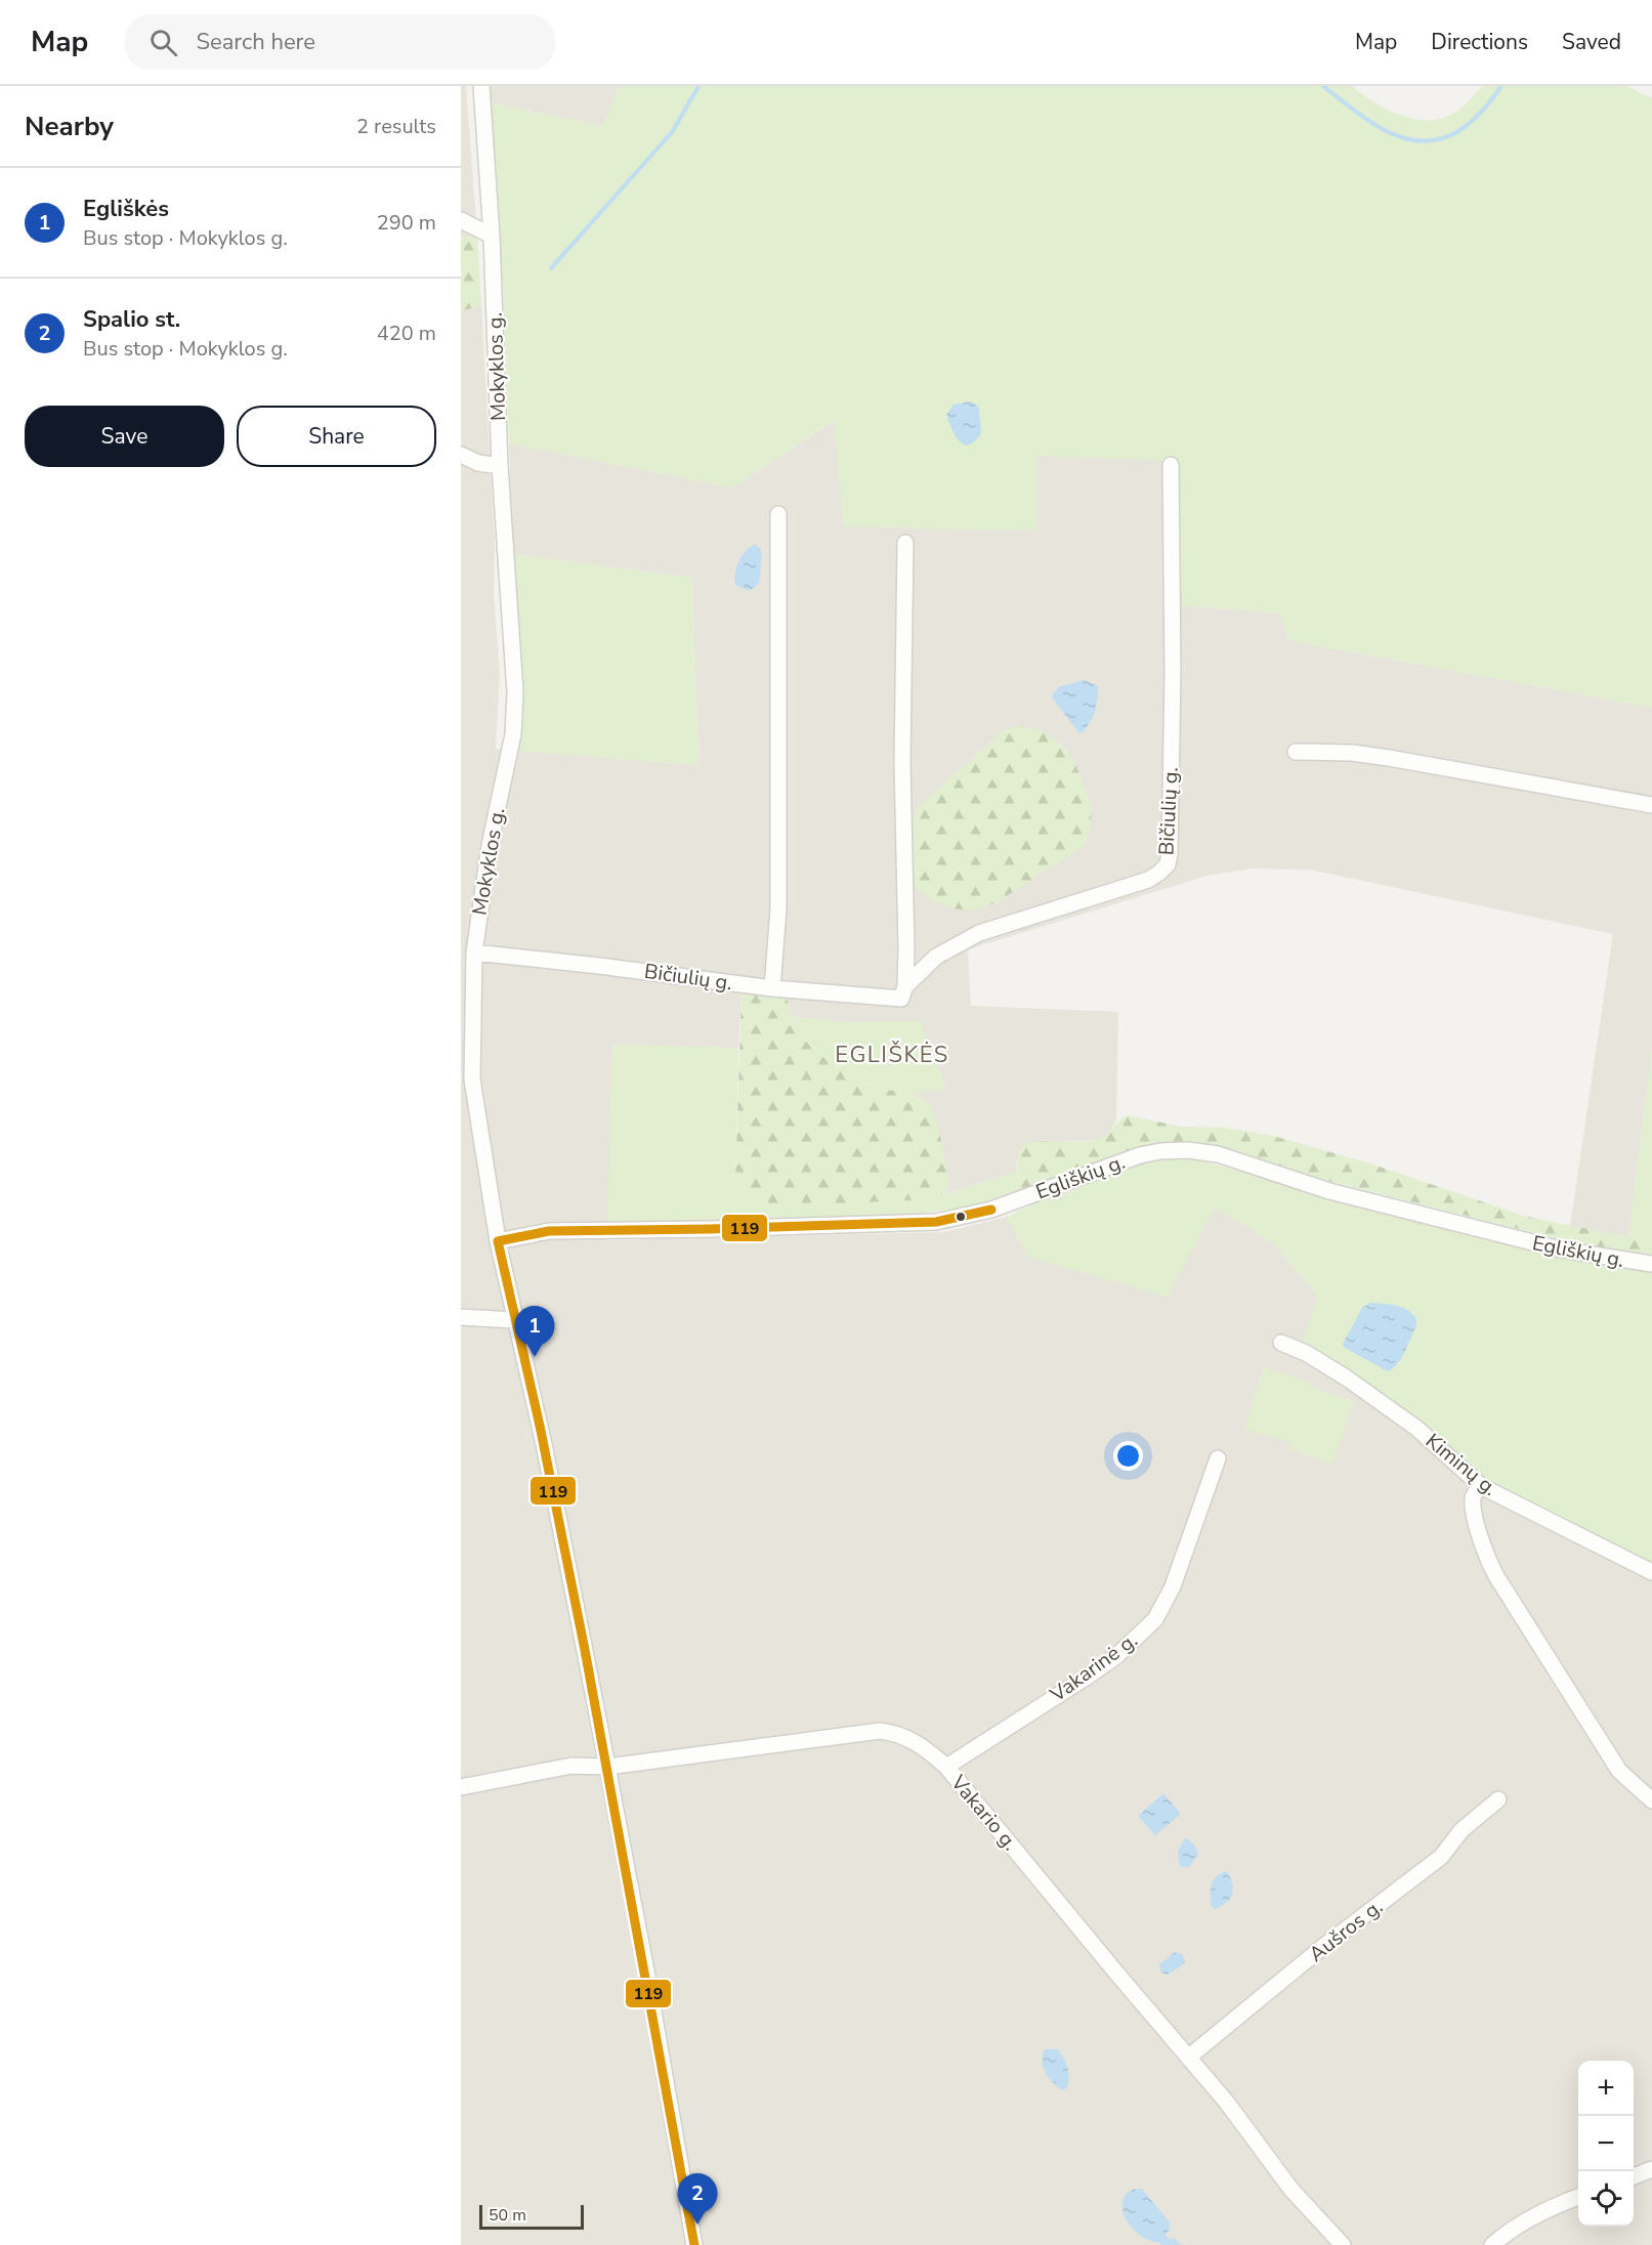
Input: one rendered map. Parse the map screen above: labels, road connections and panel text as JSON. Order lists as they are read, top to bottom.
{
  "streets": {
    "street": [
      "Mokyklos g.",
      "Bičiulių g.",
      "Egliškių g.",
      "Kiminų g.",
      "Vakarinė g.",
      "Vakario g.",
      "Aušros g."
    ]
  },
  "crossings": [
    ["Mokyklos g.", "Bičiulių g."],
    ["Mokyklos g.", "Egliškių g."],
    ["Mokyklos g.", "Vakario g."],
    ["Vakarinė g.", "Vakario g."],
    ["Vakario g.", "Aušros g."]
  ],
  "districts": ["EGLIŠKĖS"],
  "lines": ["transit line 119"],
  "scale_bar": "50 m",
  "page": {
    "header": "Map",
    "search": "Search here",
    "nav": ["Map", "Directions", "Saved"],
    "heading": ["Nearby", "2 results"],
    "list": [
      {
        "mark": "1",
        "name": "Egliškės",
        "note": "Bus stop · Mokyklos g.",
        "value": "290 m"
      },
      {
        "mark": "2",
        "name": "Spalio st.",
        "note": "Bus stop · Mokyklos g.",
        "value": "420 m"
      }
    ],
    "buttons": ["Save", "Share"],
    "pins": ["1", "2"],
    "map_buttons": ["+", "−"],
    "scale": "50 m"
  }
}
